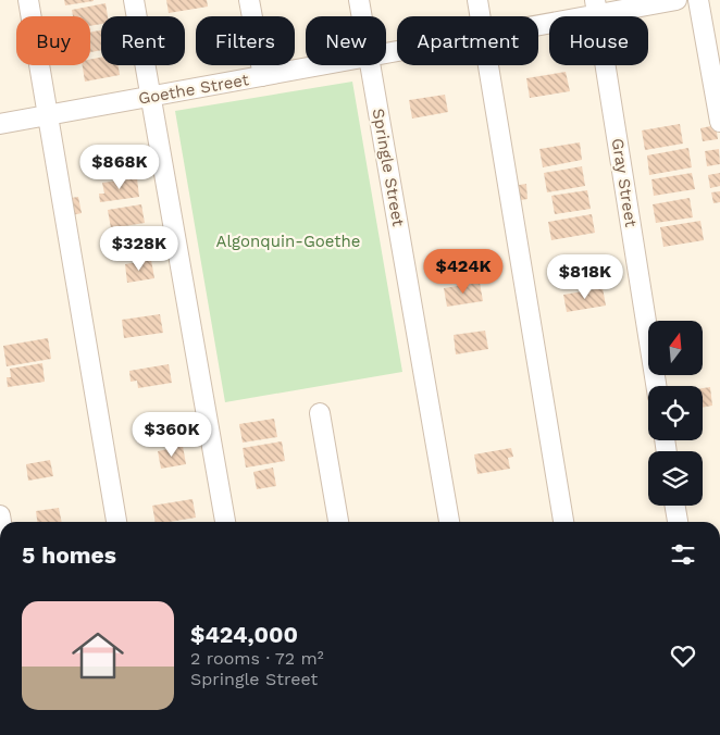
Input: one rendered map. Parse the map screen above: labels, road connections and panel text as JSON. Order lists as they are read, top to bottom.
{
  "streets": {
    "street": ["Goethe Street", "Springle Street", "Gray Street"]
  },
  "crossings": [
    ["Goethe Street", "Gray Street"]
  ],
  "parks": ["Algonquin-Goethe"],
  "north": "top",
  "page": {
    "chip": [
      "Buy",
      "Rent",
      "Filters",
      "New",
      "Apartment",
      "House"
    ],
    "price": [
      "$868K",
      "$328K",
      "$424K",
      "$818K",
      "$360K"
    ],
    "heading": "5 homes",
    "list": [
      {
        "name": "$424,000",
        "note": "2 rooms · 72 m² · Springle Street"
      }
    ]
  }
}
